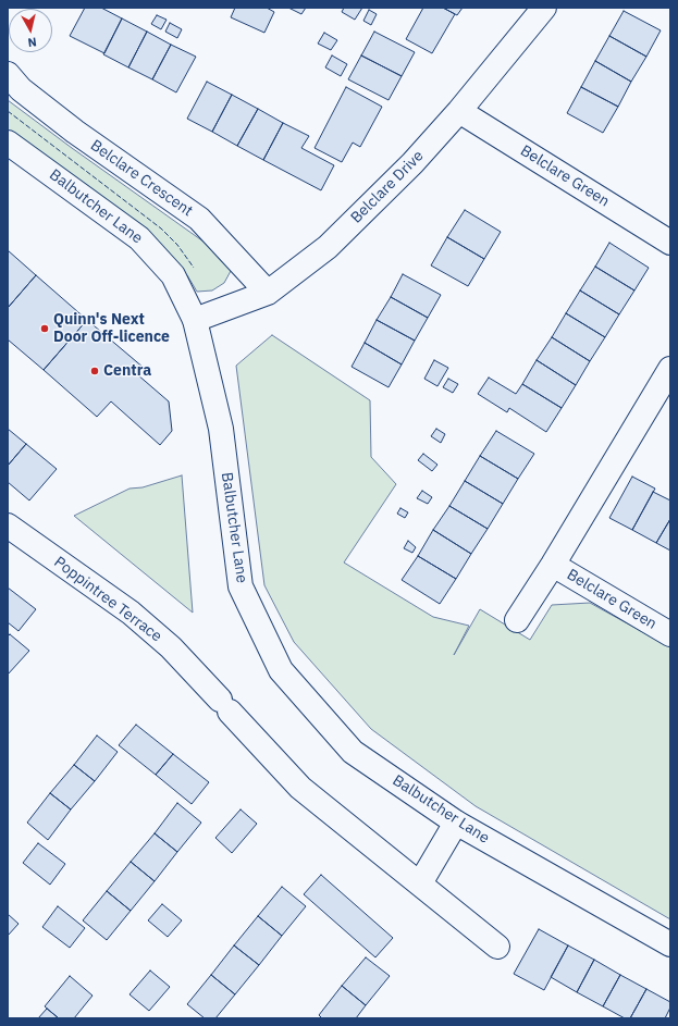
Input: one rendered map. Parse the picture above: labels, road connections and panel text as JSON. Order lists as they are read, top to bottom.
{
  "streets": {
    "street": [
      "Belclare Green",
      "Belclare Crescent",
      "Belclare Drive",
      "Balbutcher Lane",
      "Poppintree Terrace"
    ]
  },
  "crossings": [
    ["Belclare Green", "Belclare Drive"],
    ["Belclare Crescent", "Belclare Drive"],
    ["Belclare Drive", "Balbutcher Lane"]
  ],
  "places": ["Quinn's Next Door Off-licence", "Centra"],
  "north": "bottom"
}
